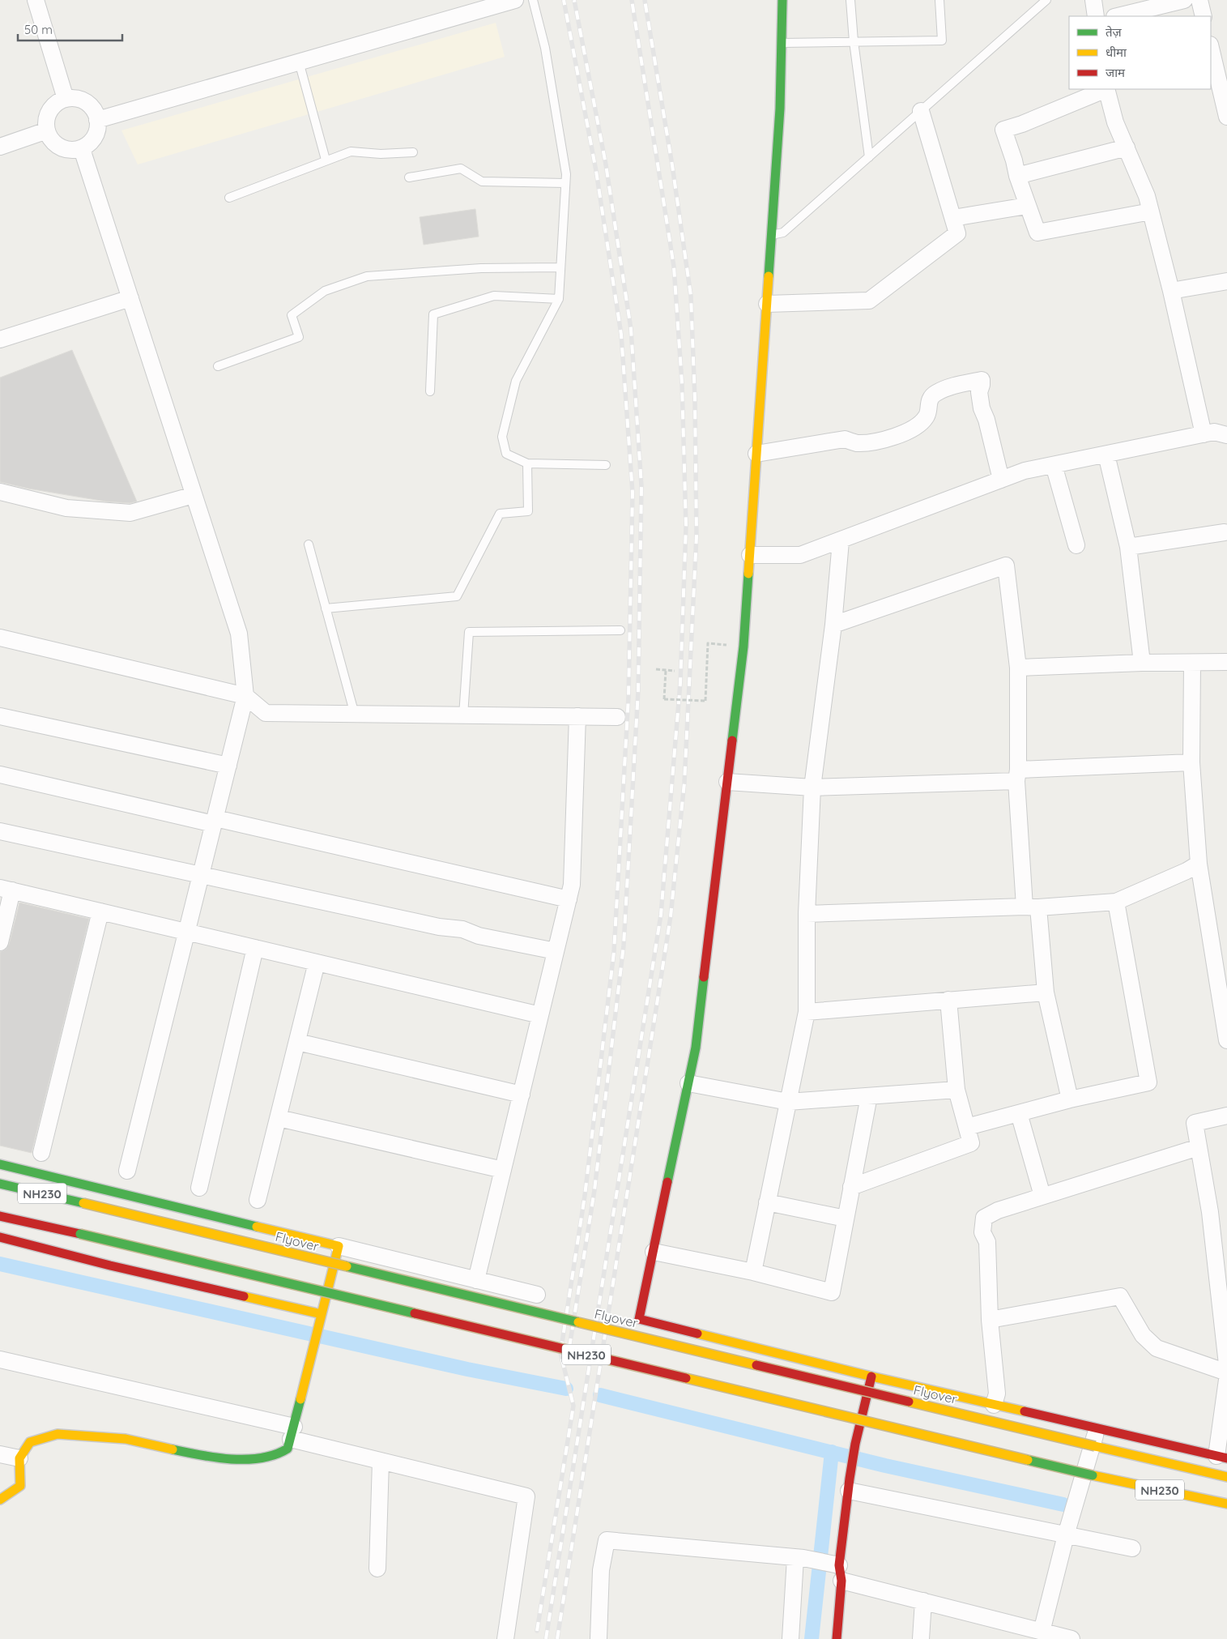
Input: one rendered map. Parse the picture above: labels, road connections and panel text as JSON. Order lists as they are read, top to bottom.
{
  "streets": {
    "main road": ["NH230", "Flyover"]
  },
  "legend": ["तेज़", "धीमा", "जाम"],
  "scale_bar": "50 m"
}
